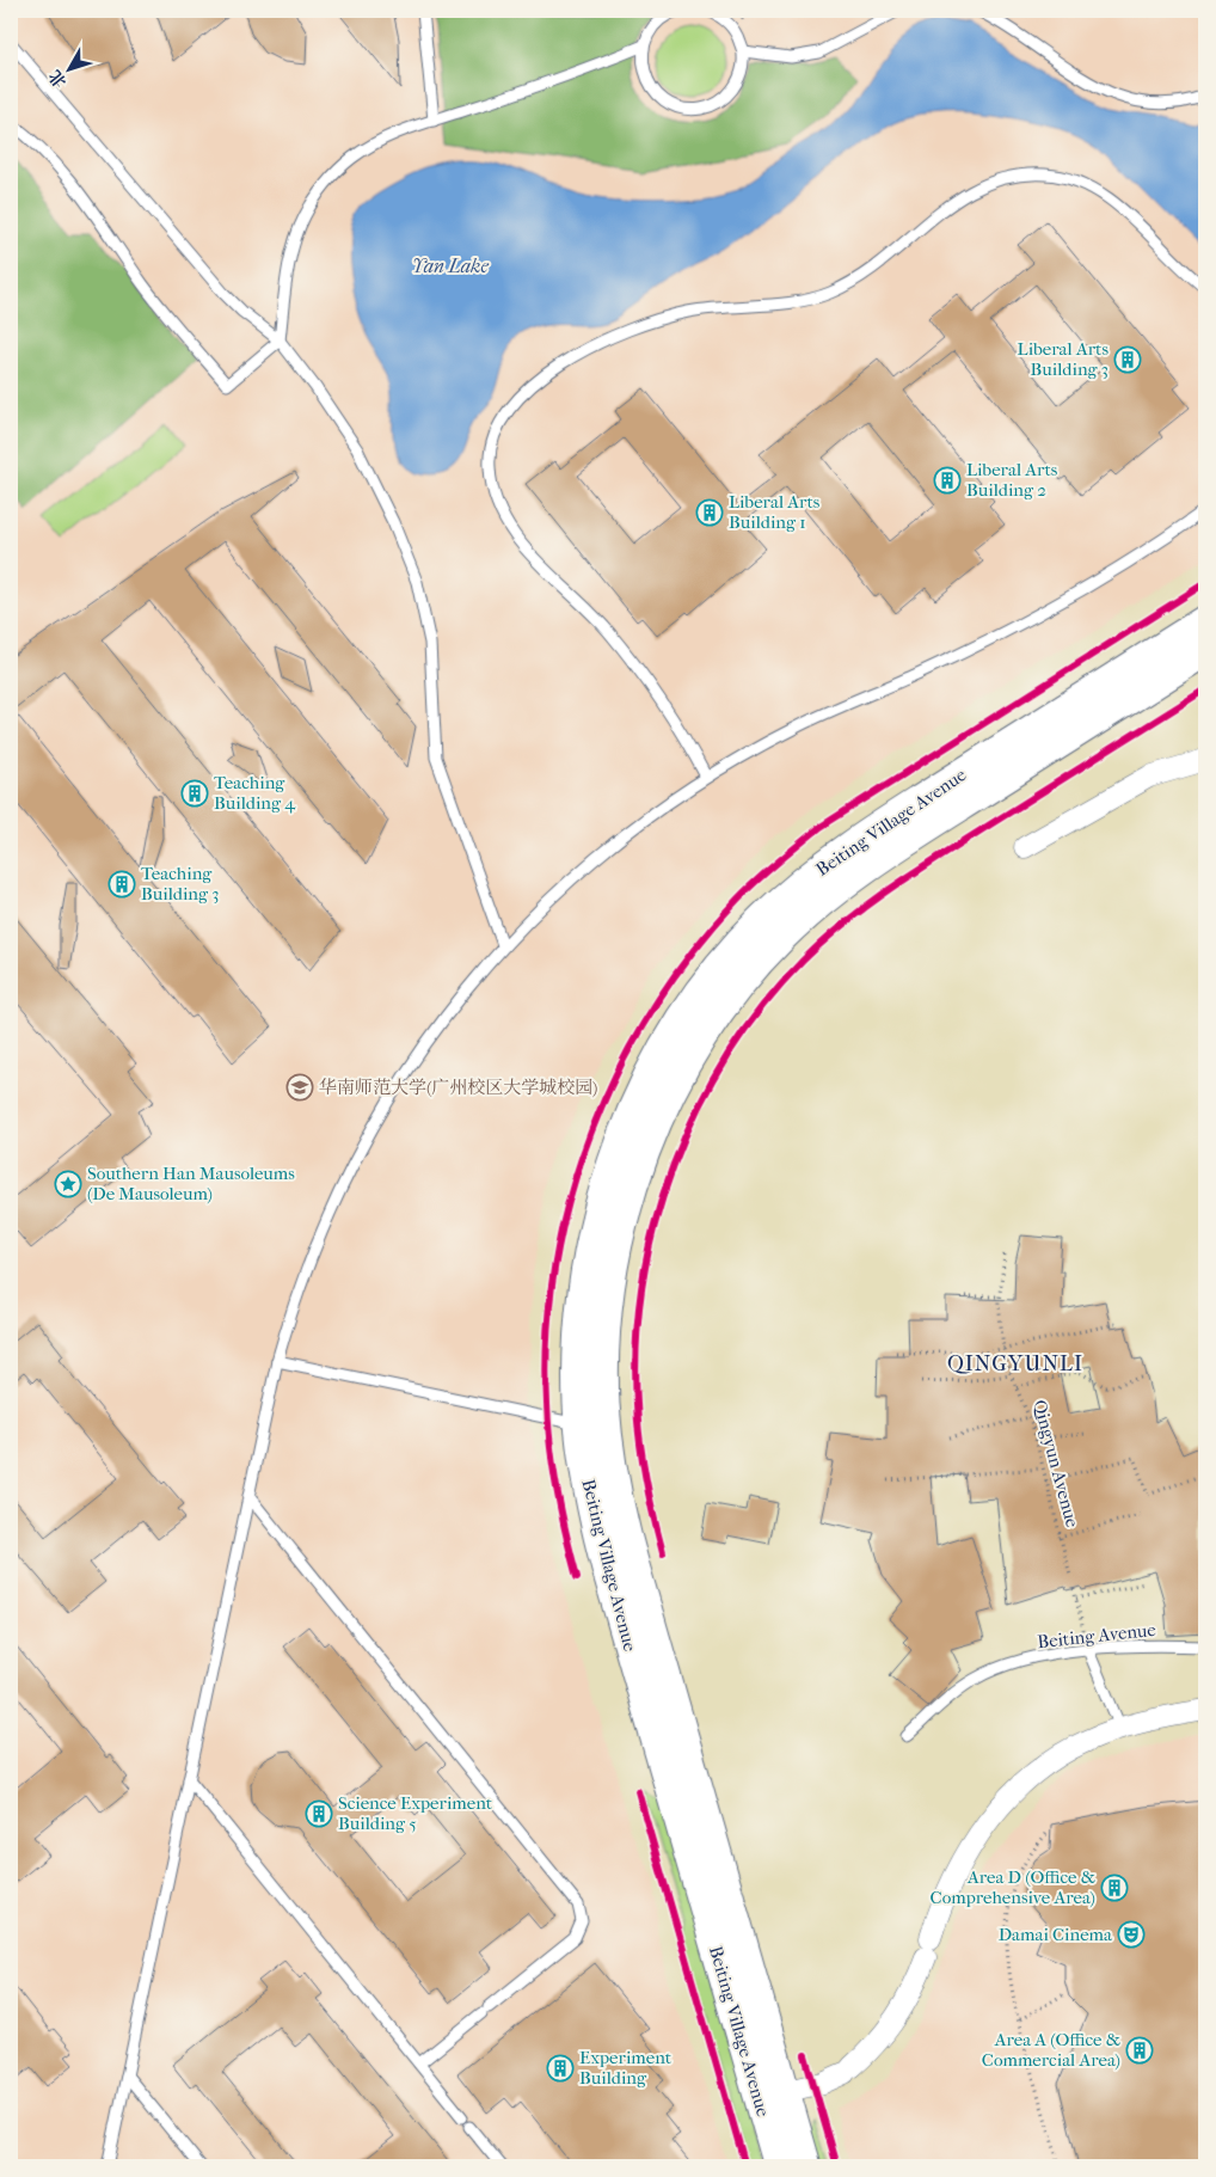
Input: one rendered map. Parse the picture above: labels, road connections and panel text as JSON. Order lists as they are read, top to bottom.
{
  "streets": {
    "main road": ["Beiting Village Avenue"],
    "lane": ["Beiting Avenue"],
    "path": ["Qingyun Avenue"]
  },
  "districts": ["QINGYUNLI"],
  "water": ["Yan Lake"],
  "places": {
    "building": [
      "Liberal Arts Building 3",
      "Liberal Arts Building 2",
      "Liberal Arts Building 1",
      "Teaching Building 4",
      "Teaching Building 3",
      "Science Experiment Building 5",
      "Area D (Office & Comprehensive Area)",
      "Area A (Office & Commercial Area)",
      "Experiment Building"
    ],
    "school or university": ["华南师范大学(广州校区大学城校园)"],
    "place": ["Southern Han Mausoleums (De Mausoleum)"],
    "theatre": ["Damai Cinema"]
  },
  "north": "bottom left"
}
